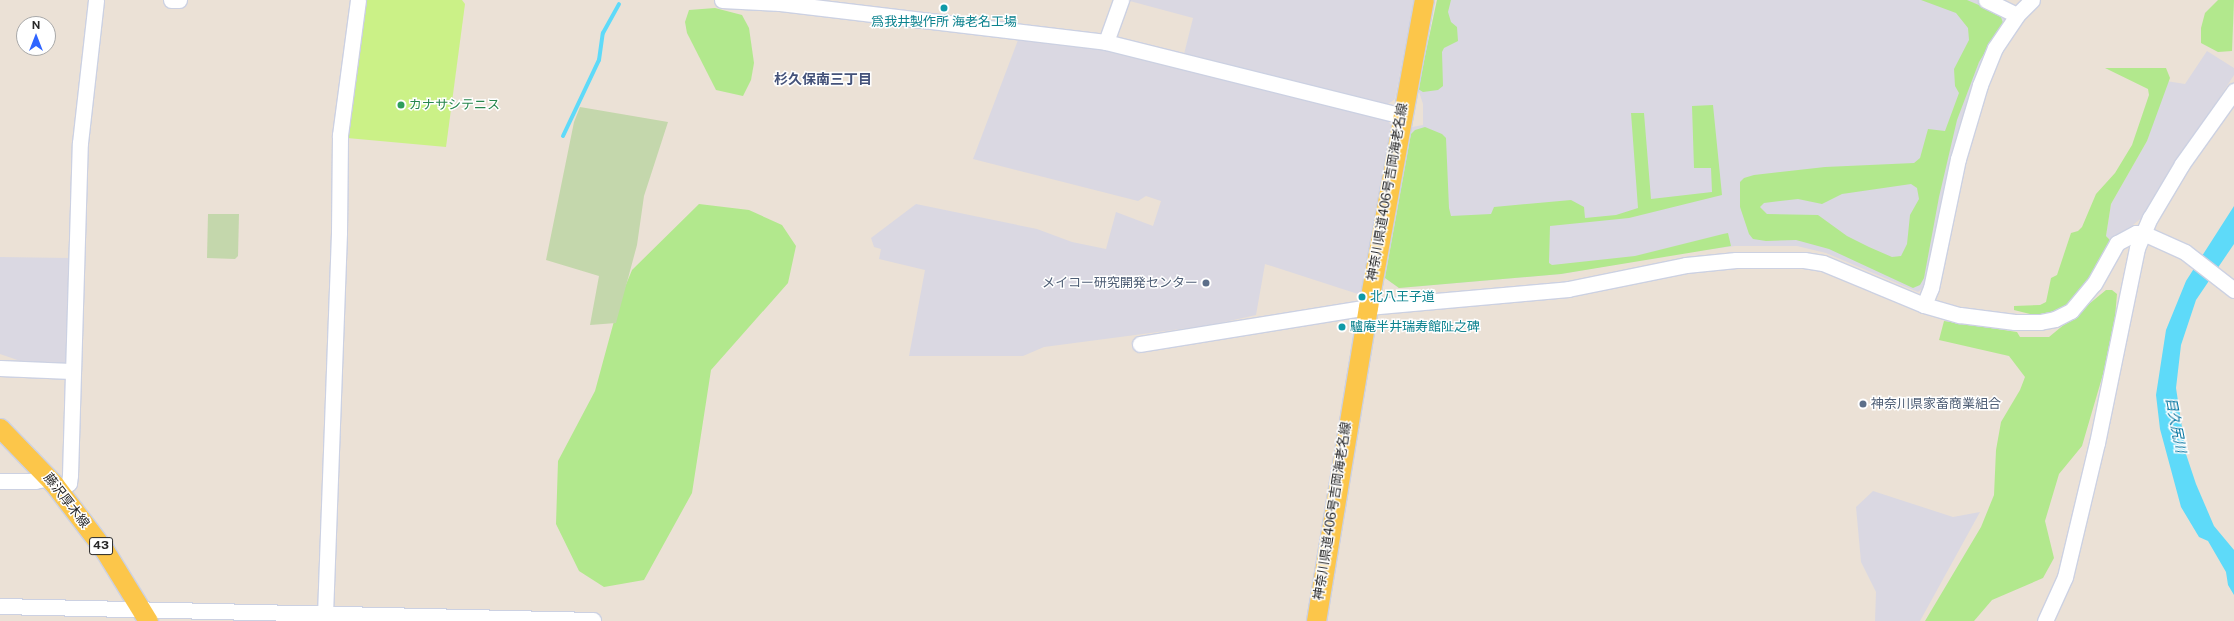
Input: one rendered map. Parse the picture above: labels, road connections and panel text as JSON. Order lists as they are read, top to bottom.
{
  "streets": {
    "main road": ["神奈川県道406号吉岡海老名線", "藤沢厚木線", "43"]
  },
  "districts": ["杉久保南三丁目"],
  "water": ["目久尻川"],
  "places": [
    "爲我井製作所 海老名工場",
    "カナサシテニス",
    "メイコー研究開発センター",
    "北八王子道",
    "驢庵半井瑞寿館阯之碑",
    "神奈川県家畜商業組合"
  ],
  "north": "top"
}
